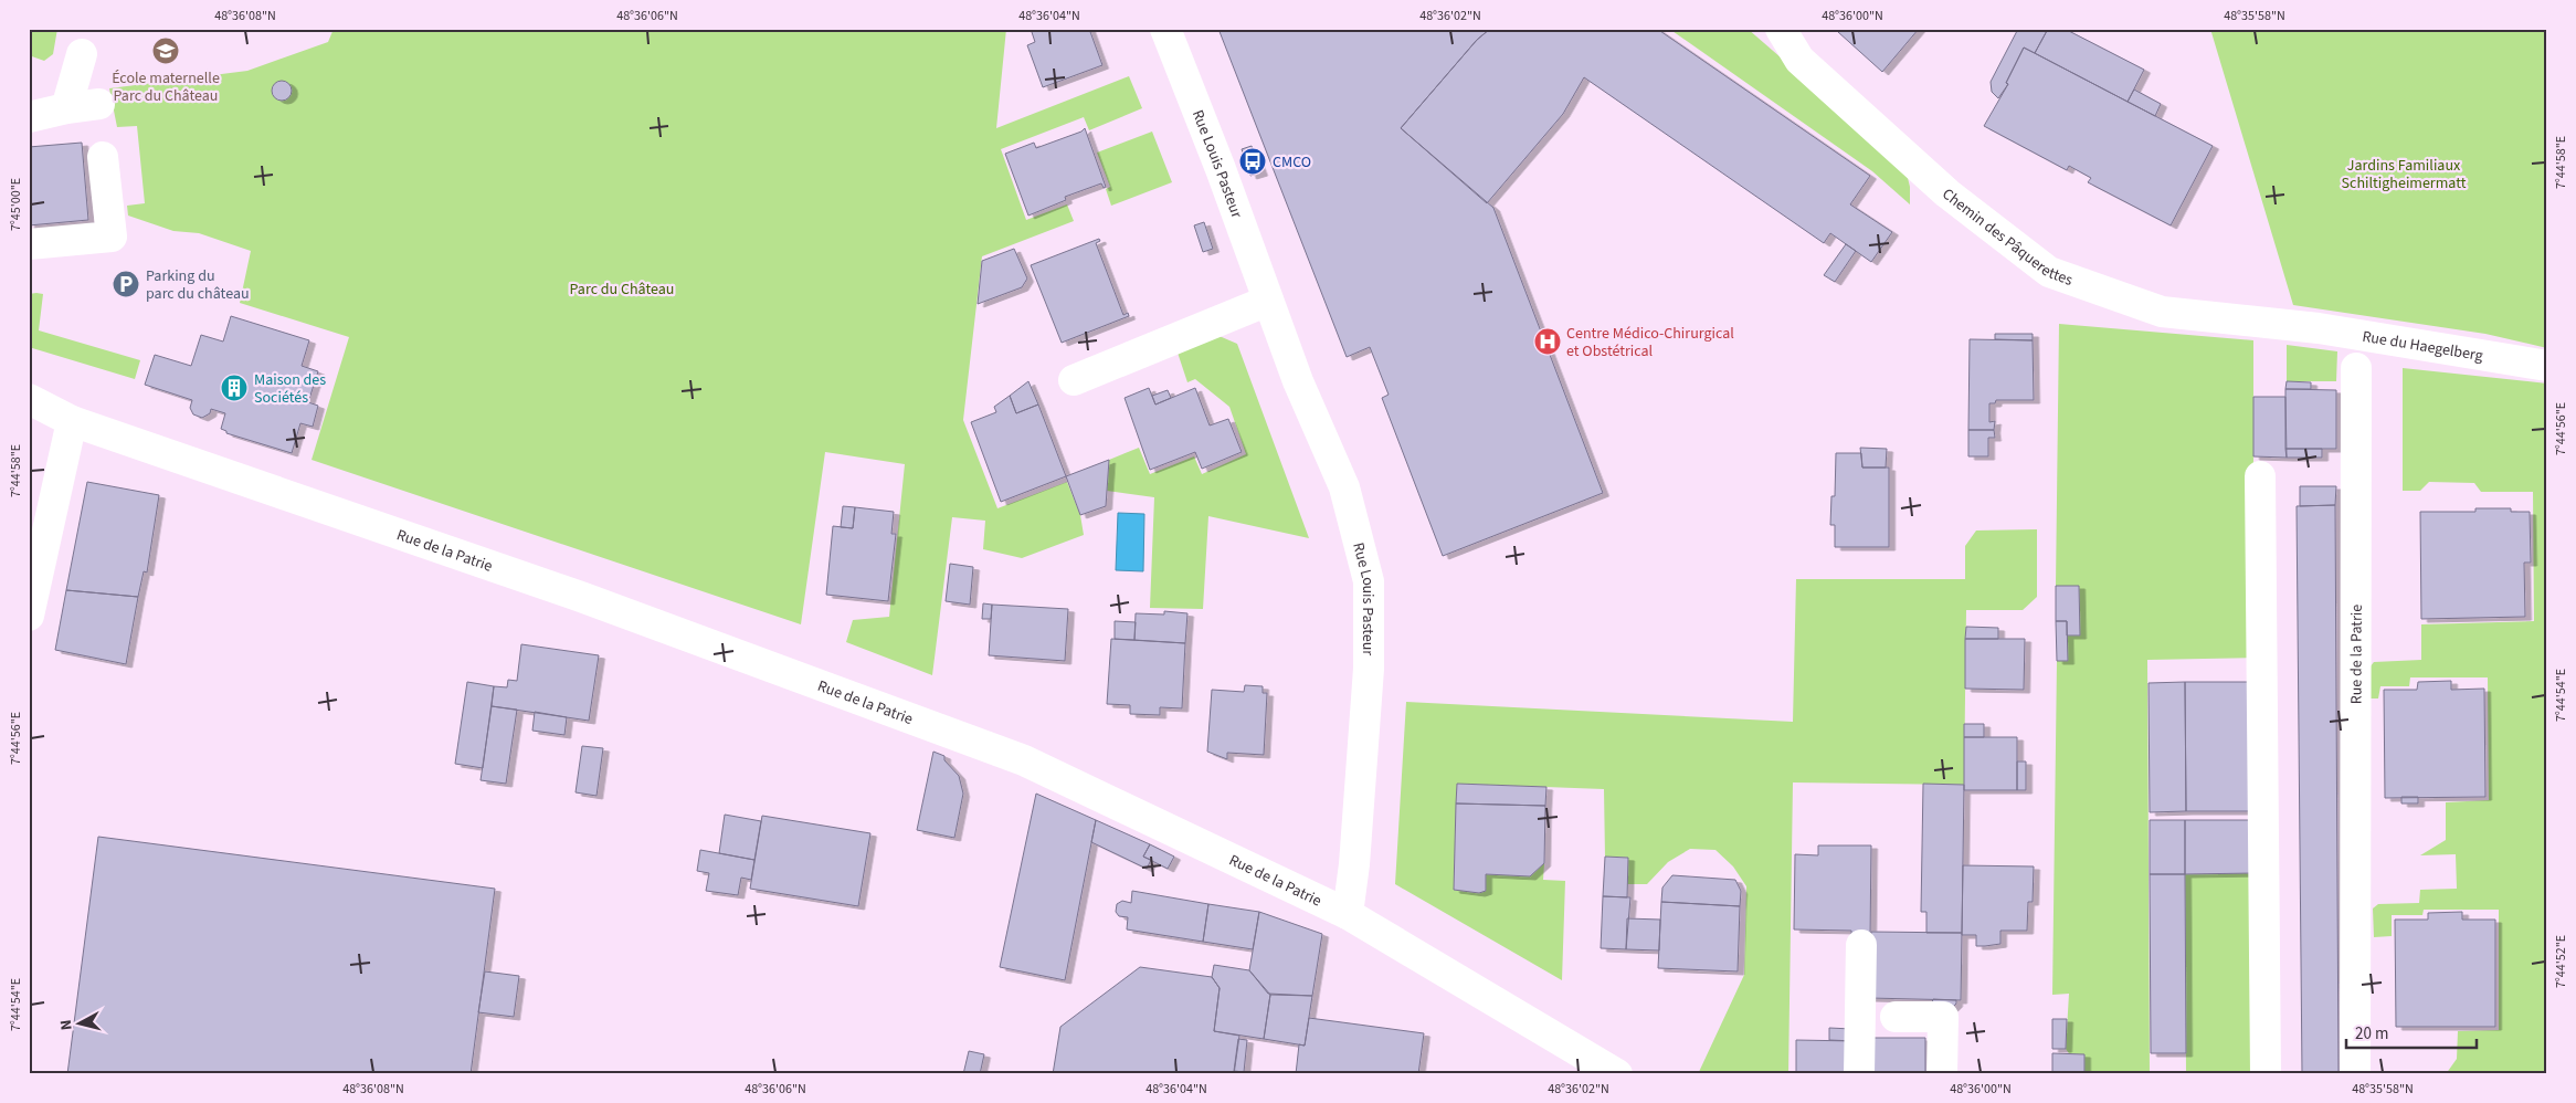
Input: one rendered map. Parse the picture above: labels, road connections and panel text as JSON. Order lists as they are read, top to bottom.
{
  "streets": {
    "street": [
      "Rue Louis Pasteur",
      "Chemin des Pâquerettes",
      "Rue du Haegelberg",
      "Rue de la Patrie"
    ]
  },
  "crossings": [
    ["Rue Louis Pasteur", "Rue de la Patrie"],
    ["Chemin des Pâquerettes", "Rue du Haegelberg"]
  ],
  "parks": ["Jardins Familiaux Schiltigheimermatt", "Parc du Château"],
  "places": {
    "school or university": ["École maternelle Parc du Château"],
    "bus stop": ["CMCO"],
    "parking": ["Parking du parc du château"],
    "hospital": ["Centre Médico-Chirurgical et Obstétrical"],
    "building": ["Maison des Sociétés"]
  },
  "scale_bar": "20 m",
  "north": "left",
  "coordinates": [
    "48°36'08\"N",
    "48°36'06\"N",
    "48°36'04\"N",
    "48°36'02\"N",
    "48°36'00\"N",
    "48°35'58\"N",
    "7°44'58\"E",
    "7°45'00\"E",
    "7°44'56\"E",
    "7°44'54\"E",
    "7°44'52\"E"
  ]
}
